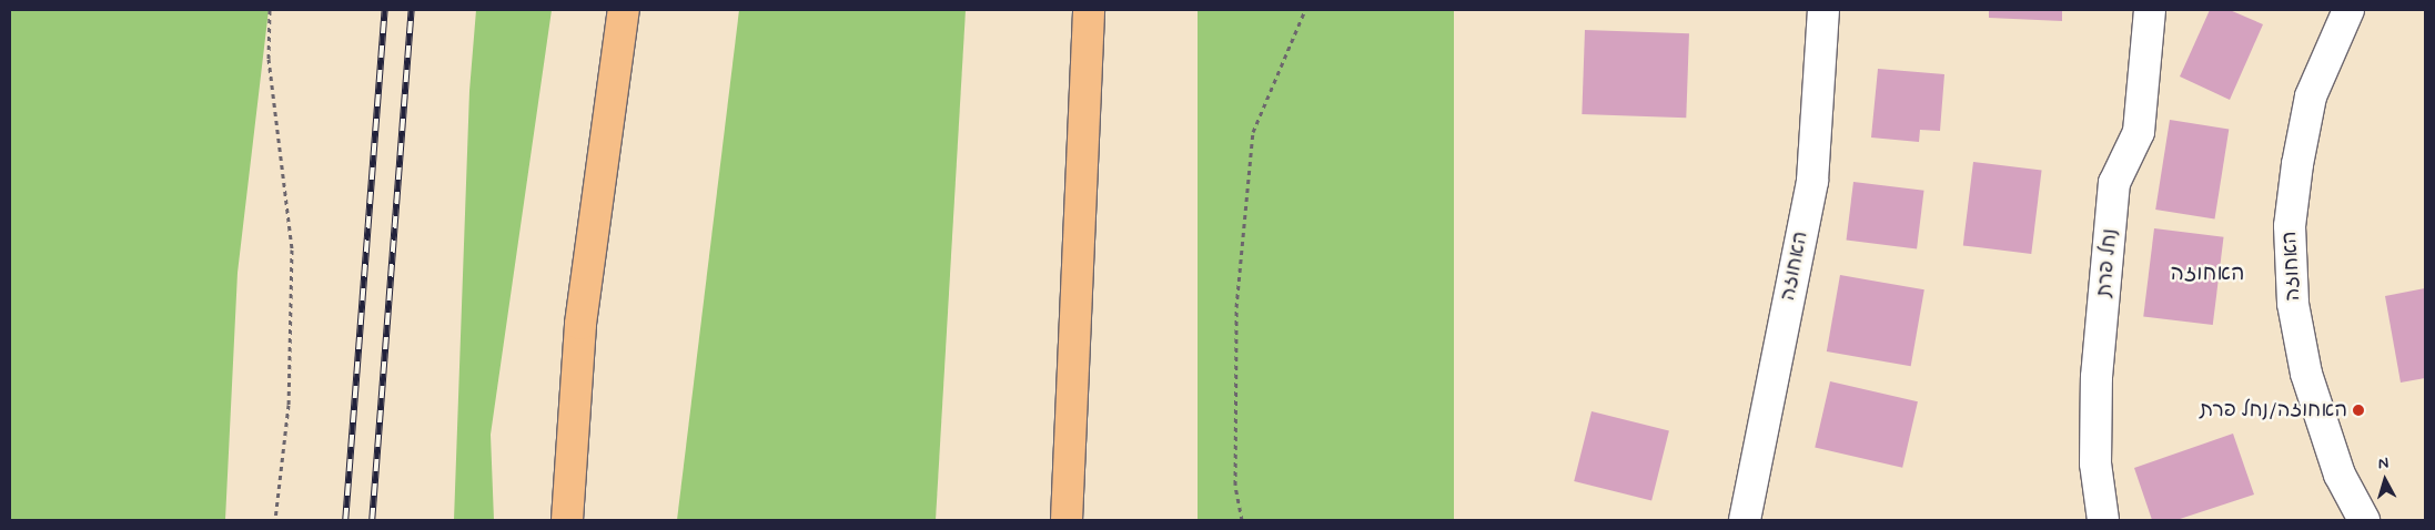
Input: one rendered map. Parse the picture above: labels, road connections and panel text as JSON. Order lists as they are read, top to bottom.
{
  "streets": {
    "street": ["נחל פרת", "האחוזה"]
  },
  "districts": ["האחוזה"],
  "places": ["האחוזה/נחל פרת"],
  "north": "top"
}
